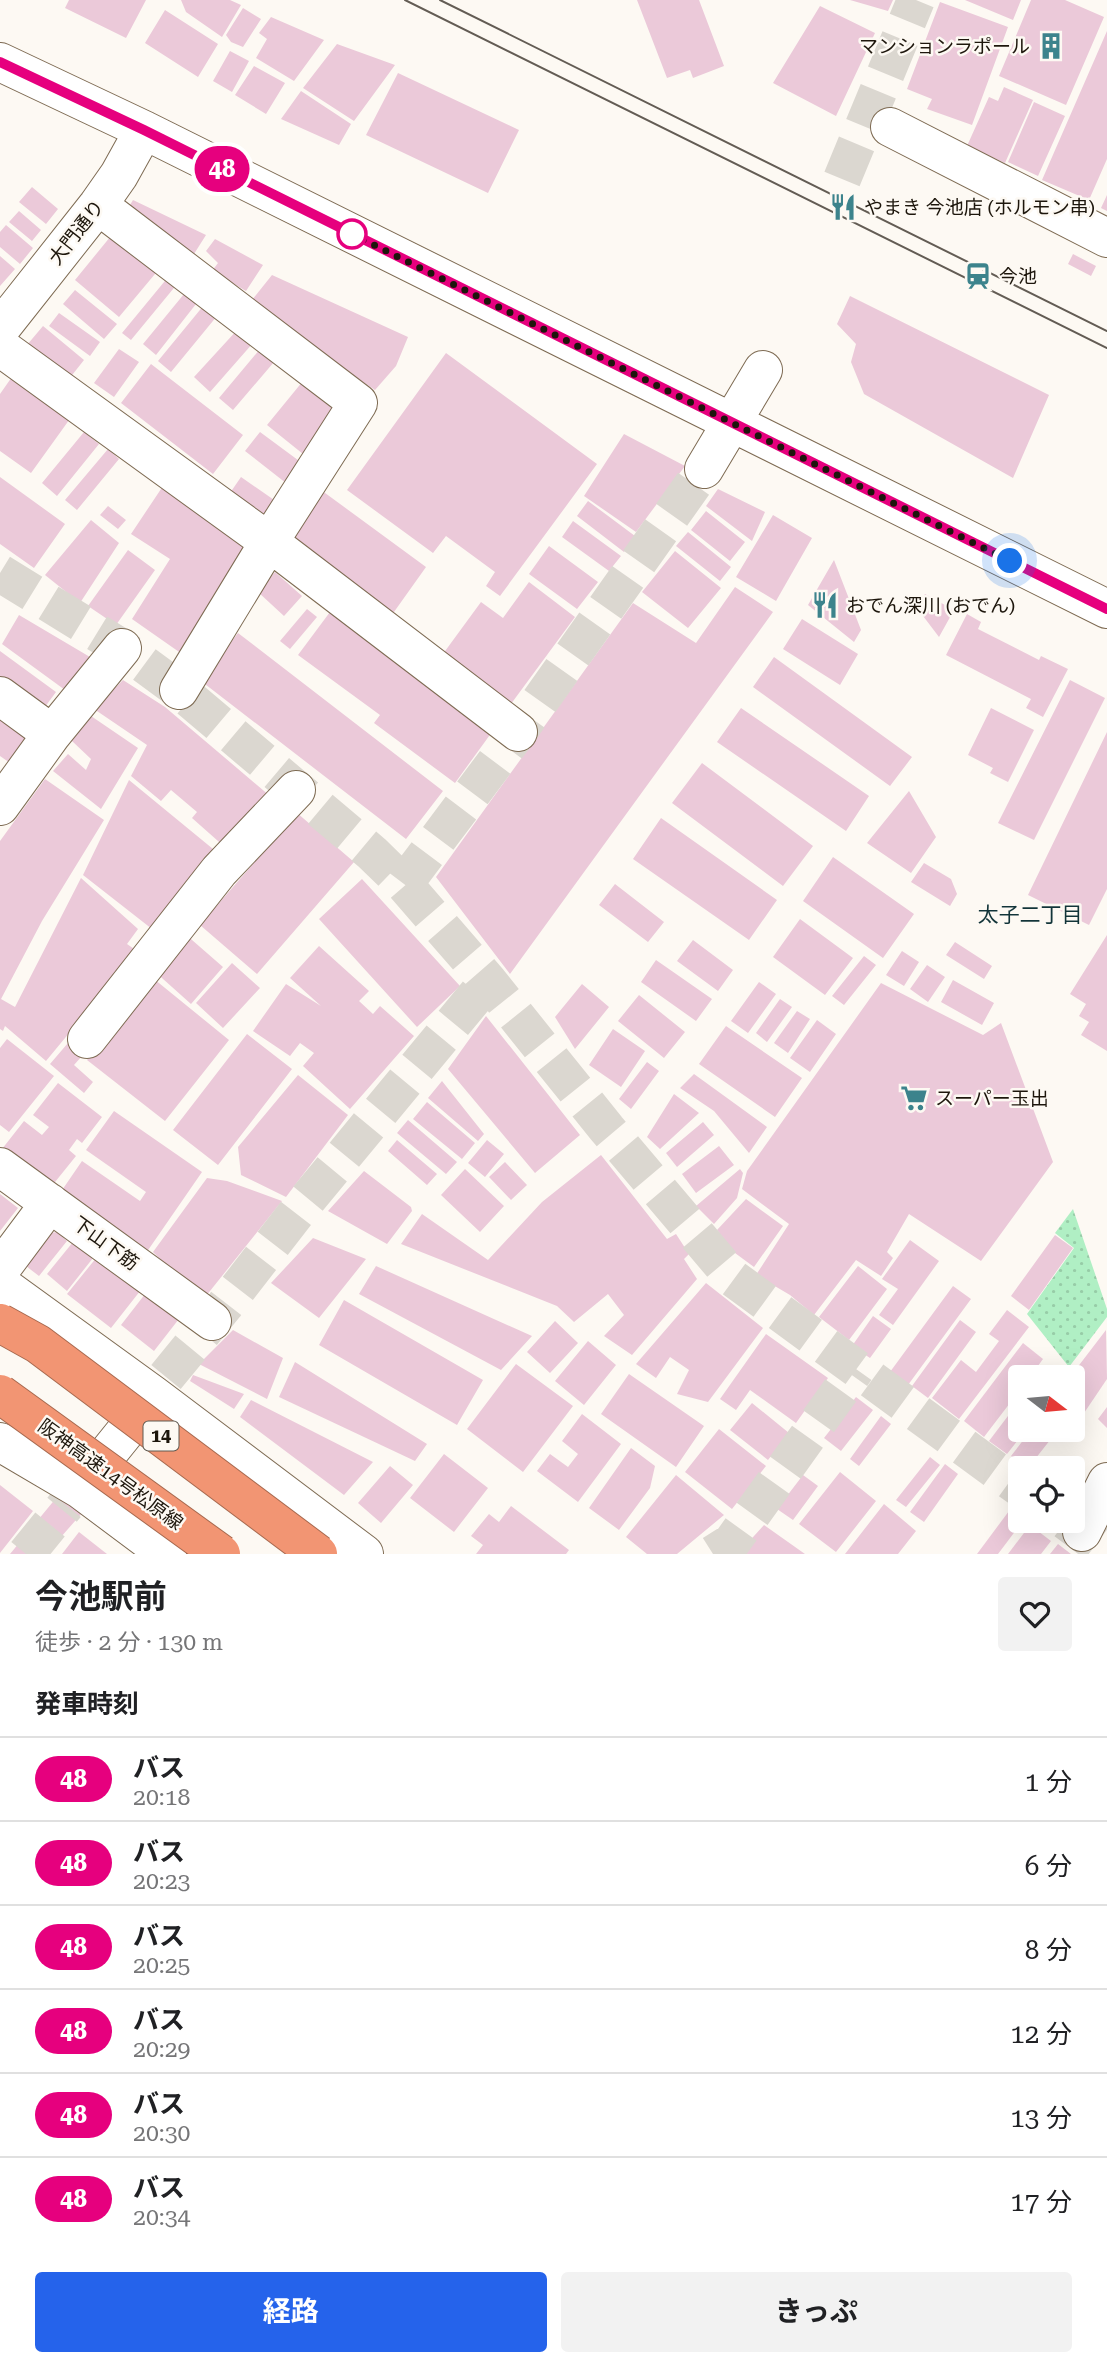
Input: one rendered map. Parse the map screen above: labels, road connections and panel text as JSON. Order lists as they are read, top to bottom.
{
  "streets": {
    "highway": ["14", "阪神高速14号松原線"],
    "street": ["大門通り", "下山下筋"]
  },
  "districts": ["太子二丁目"],
  "places": {
    "building": ["マンションラポール"],
    "restaurant": ["やまき 今池店 (ホルモン串)", "おでん深川 (おでん)"],
    "station": ["今池"],
    "supermarket": ["スーパー玉出"]
  },
  "lines": ["bus line 48"],
  "north": "right",
  "page": {
    "on_map": "48",
    "heading": [
      ["今池駅前", "徒歩 · 2 分 · 130 m"],
      "発車時刻"
    ],
    "list": [
      {
        "mark": "48",
        "name": "バス",
        "note": "20:18",
        "value": "1 分"
      },
      {
        "mark": "48",
        "name": "バス",
        "note": "20:23",
        "value": "6 分"
      },
      {
        "mark": "48",
        "name": "バス",
        "note": "20:25",
        "value": "8 分"
      },
      {
        "mark": "48",
        "name": "バス",
        "note": "20:29",
        "value": "12 分"
      },
      {
        "mark": "48",
        "name": "バス",
        "note": "20:30",
        "value": "13 分"
      },
      {
        "mark": "48",
        "name": "バス",
        "note": "20:34",
        "value": "17 分"
      }
    ],
    "buttons": ["経路", "きっぷ"]
  }
}
